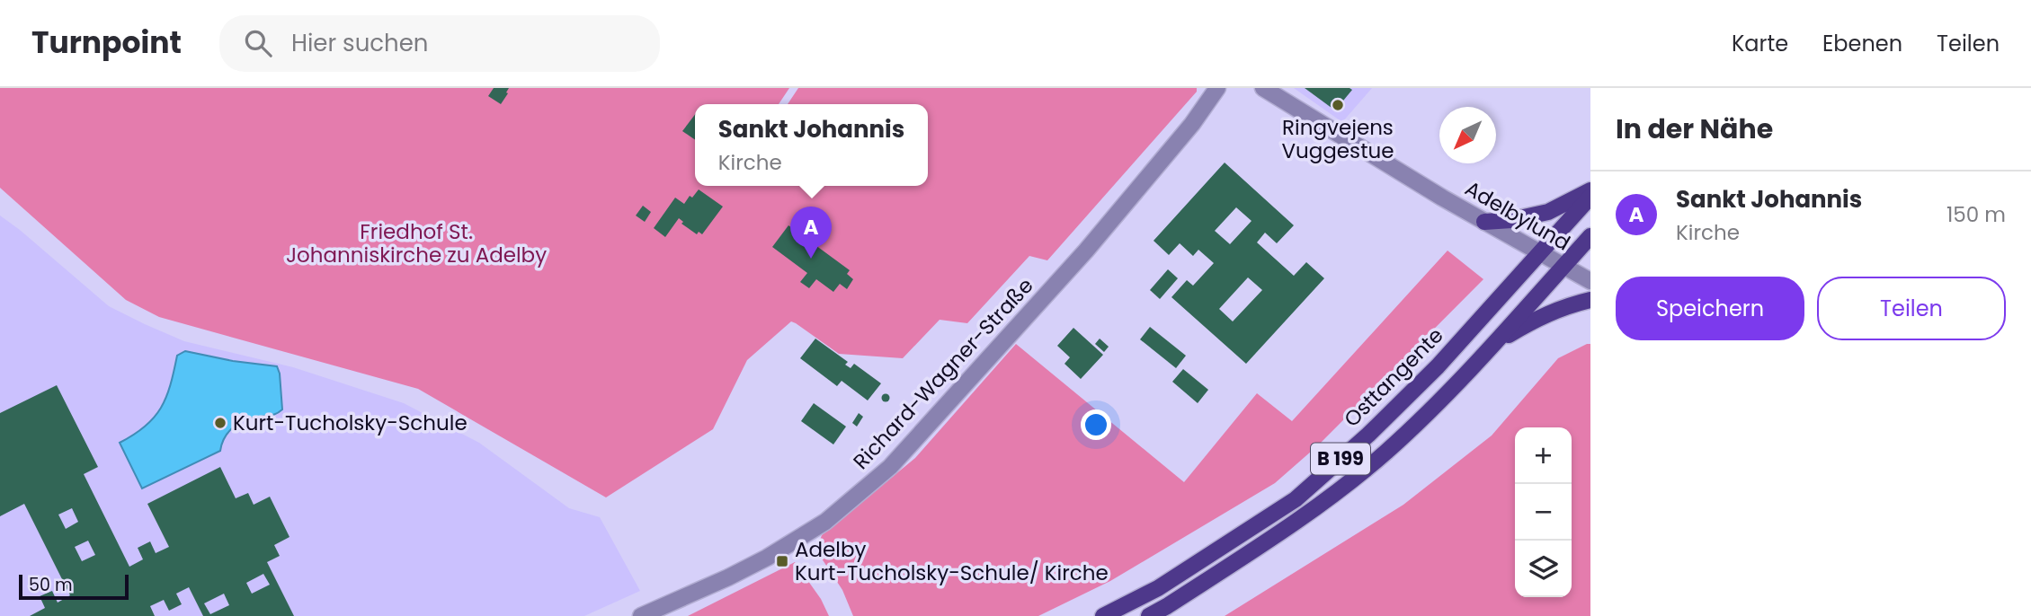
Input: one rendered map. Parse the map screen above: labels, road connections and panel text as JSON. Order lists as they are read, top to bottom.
{
  "streets": {
    "main road": ["Osttangente", "B 199"],
    "street": ["Adelbylund", "Richard-Wagner-Straße"]
  },
  "crossings": [
    ["Adelbylund", "Osttangente"],
    ["Adelbylund", "B 199"]
  ],
  "parks": ["Friedhof St. Johanniskirche zu Adelby"],
  "places": {
    "other": ["Ringvejens Vuggestue", "Kurt-Tucholsky-Schule"],
    "transit": ["Adelby Kurt-Tucholsky-Schule/ Kirche"]
  },
  "scale_bar": "50 m",
  "north": "bottom left",
  "page": {
    "header": "Turnpoint",
    "search": "Hier suchen",
    "nav": ["Karte", "Ebenen", "Teilen"],
    "heading": "In der Nähe",
    "popup": ["Sankt Johannis", "Kirche"],
    "list": [
      {
        "mark": "A",
        "name": "Sankt Johannis",
        "note": "Kirche",
        "value": "150 m"
      }
    ],
    "pins": "A",
    "buttons": ["Speichern", "Teilen"],
    "map_buttons": ["+", "−"],
    "scale": "50 m"
  }
}
